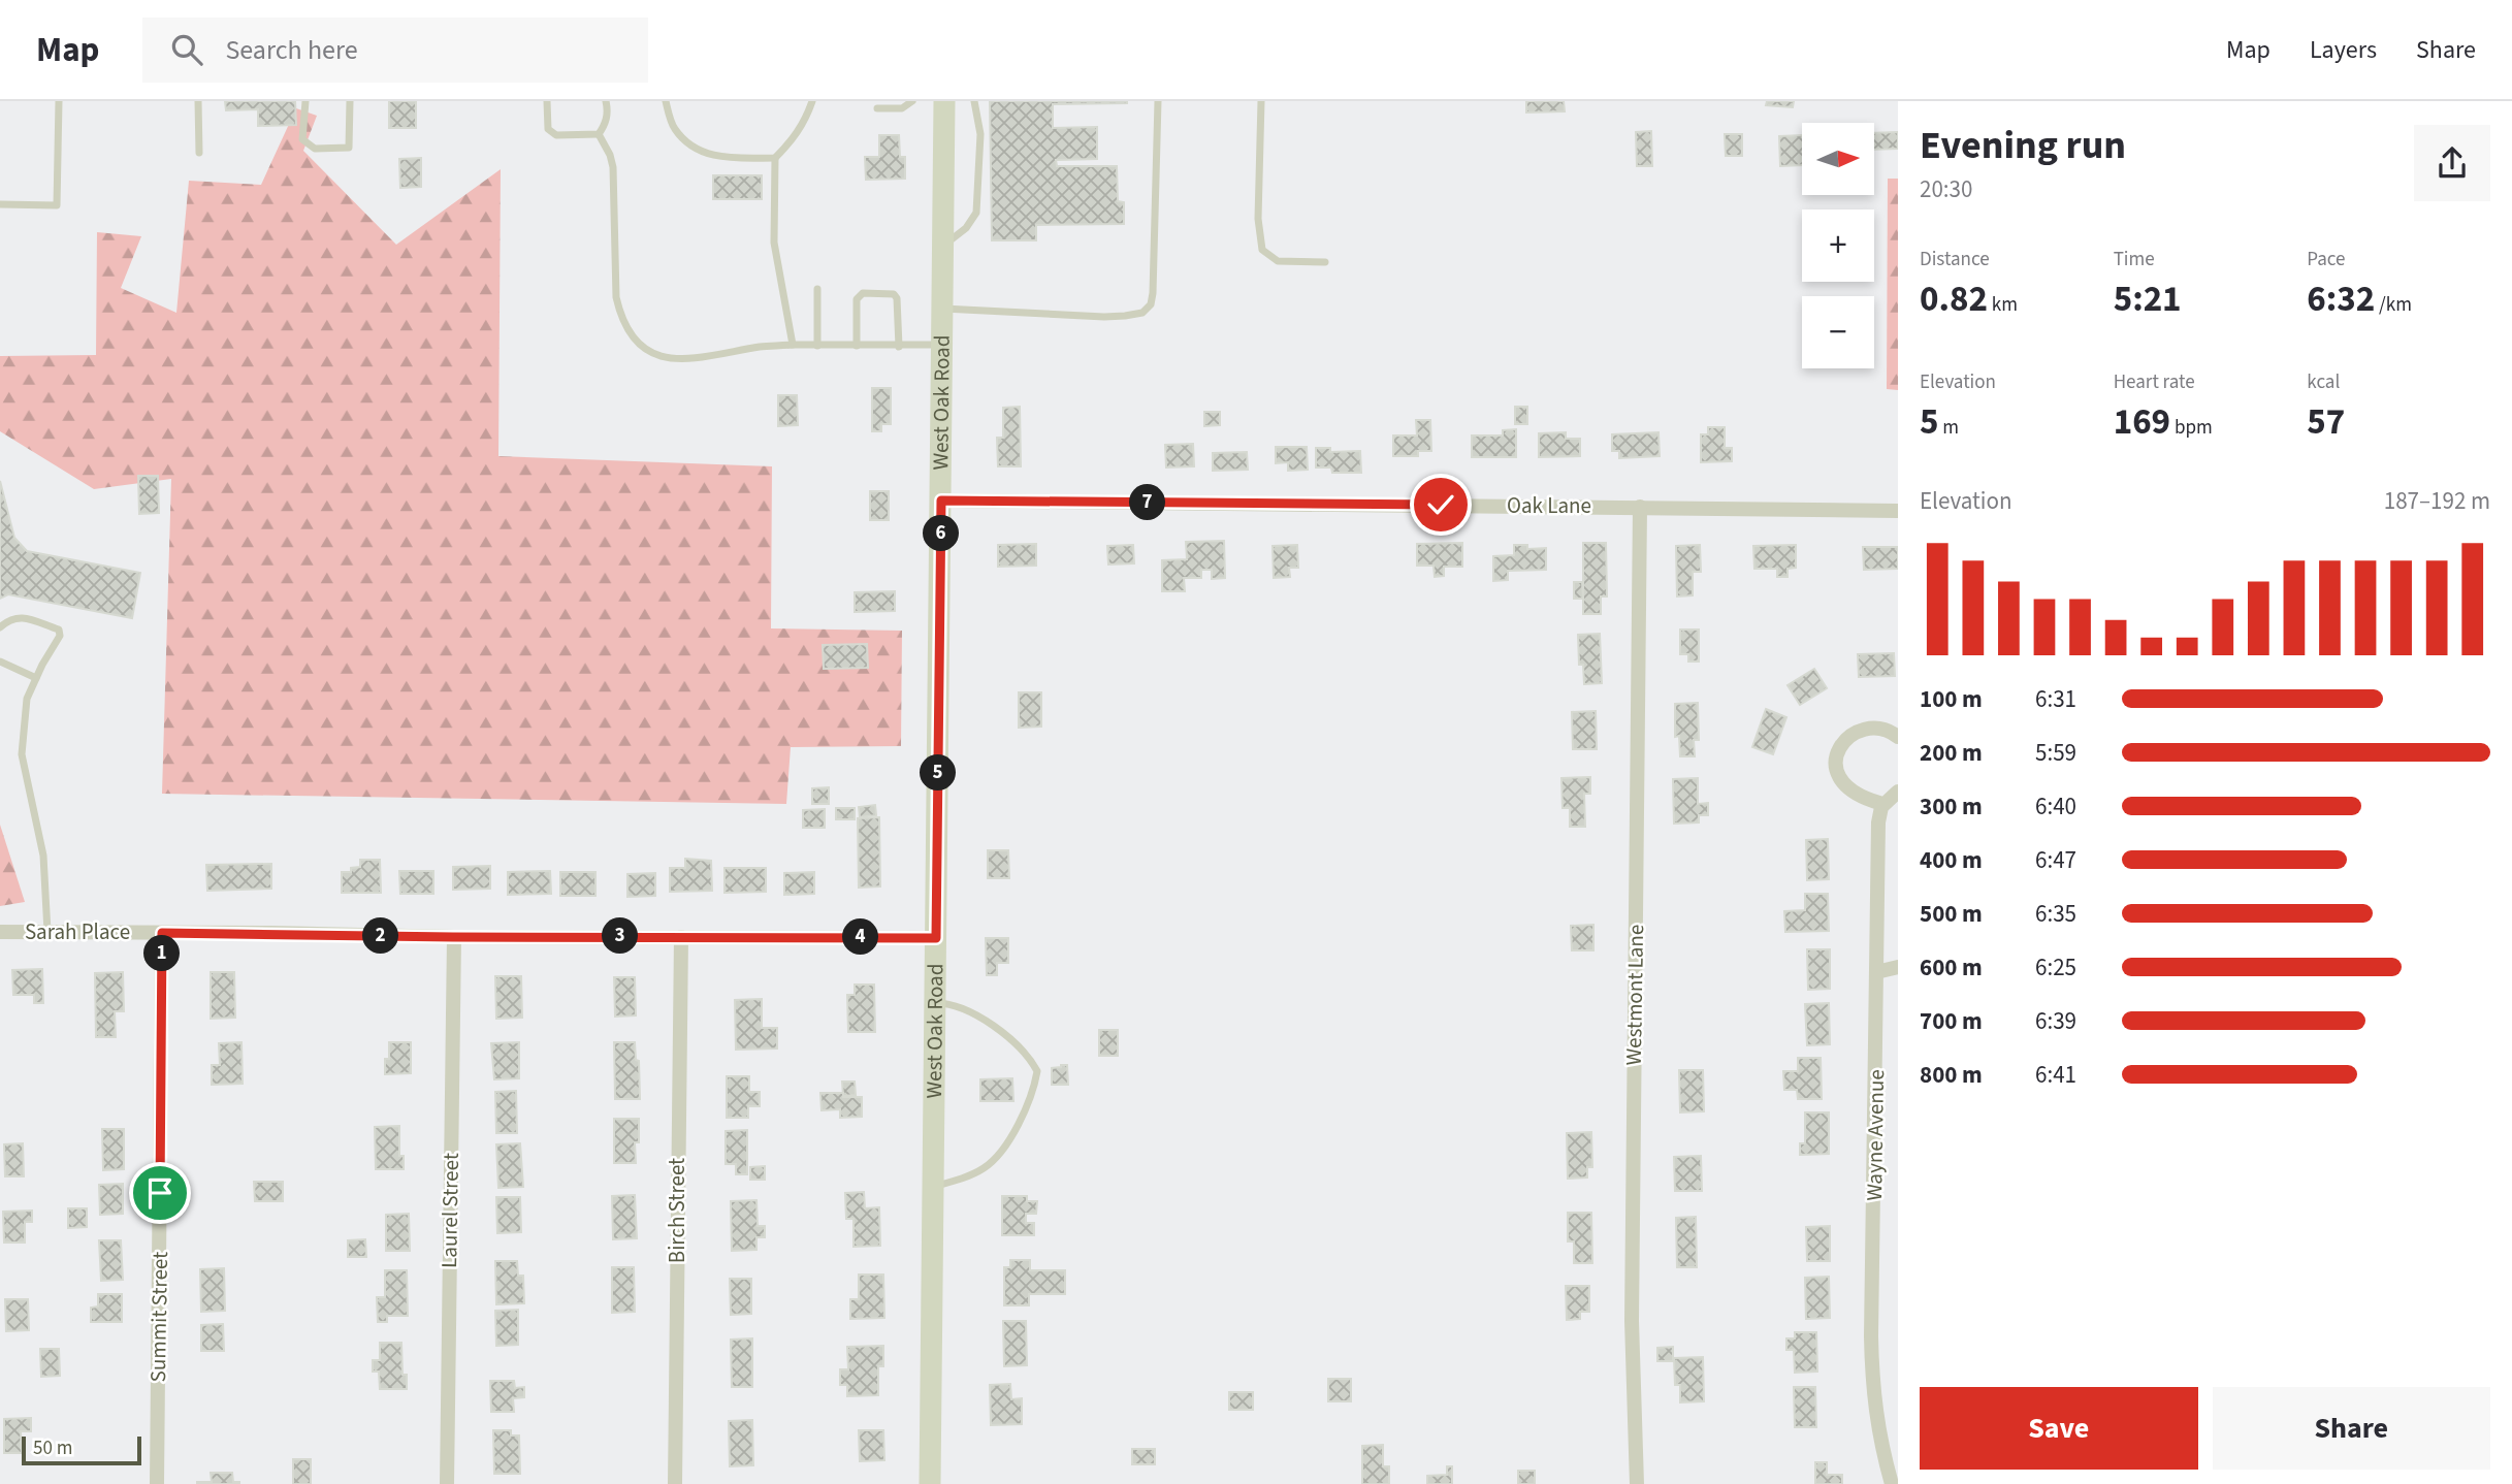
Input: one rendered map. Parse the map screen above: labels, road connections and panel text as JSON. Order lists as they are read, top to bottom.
{
  "streets": {
    "street": [
      "West Oak Road",
      "Oak Lane",
      "Sarah Place",
      "Westmont Lane",
      "Wayne Avenue",
      "Laurel Street",
      "Birch Street",
      "Summit Street"
    ]
  },
  "crossings": [
    ["West Oak Road", "Oak Lane"],
    ["West Oak Road", "Sarah Place"],
    ["Oak Lane", "Westmont Lane"],
    ["Sarah Place", "Laurel Street"],
    ["Sarah Place", "Birch Street"],
    ["Sarah Place", "Summit Street"]
  ],
  "scale_bar": "50 m",
  "north": "right",
  "page": {
    "header": "Map",
    "search": "Search here",
    "nav": ["Map", "Layers", "Share"],
    "heading": ["Evening run", "20:30"],
    "map_buttons": ["+", "−"],
    "stats": [
      ["Distance", "0.82 km"],
      ["Time", "5:21"],
      ["Pace", "6:32 /km"],
      ["Elevation", "5 m"],
      ["Heart rate", "169 bpm"],
      ["kcal", "57"]
    ],
    "chart": ["Elevation", "187–192 m"],
    "pins": [
      "7",
      "6",
      "5",
      "2",
      "3",
      "4",
      "1"
    ],
    "list": [
      {
        "name": "100 m",
        "note": "6:31"
      },
      {
        "name": "200 m",
        "note": "5:59"
      },
      {
        "name": "300 m",
        "note": "6:40"
      },
      {
        "name": "400 m",
        "note": "6:47"
      },
      {
        "name": "500 m",
        "note": "6:35"
      },
      {
        "name": "600 m",
        "note": "6:25"
      },
      {
        "name": "700 m",
        "note": "6:39"
      },
      {
        "name": "800 m",
        "note": "6:41"
      }
    ],
    "buttons": ["Save", "Share"],
    "scale": "50 m"
  }
}
